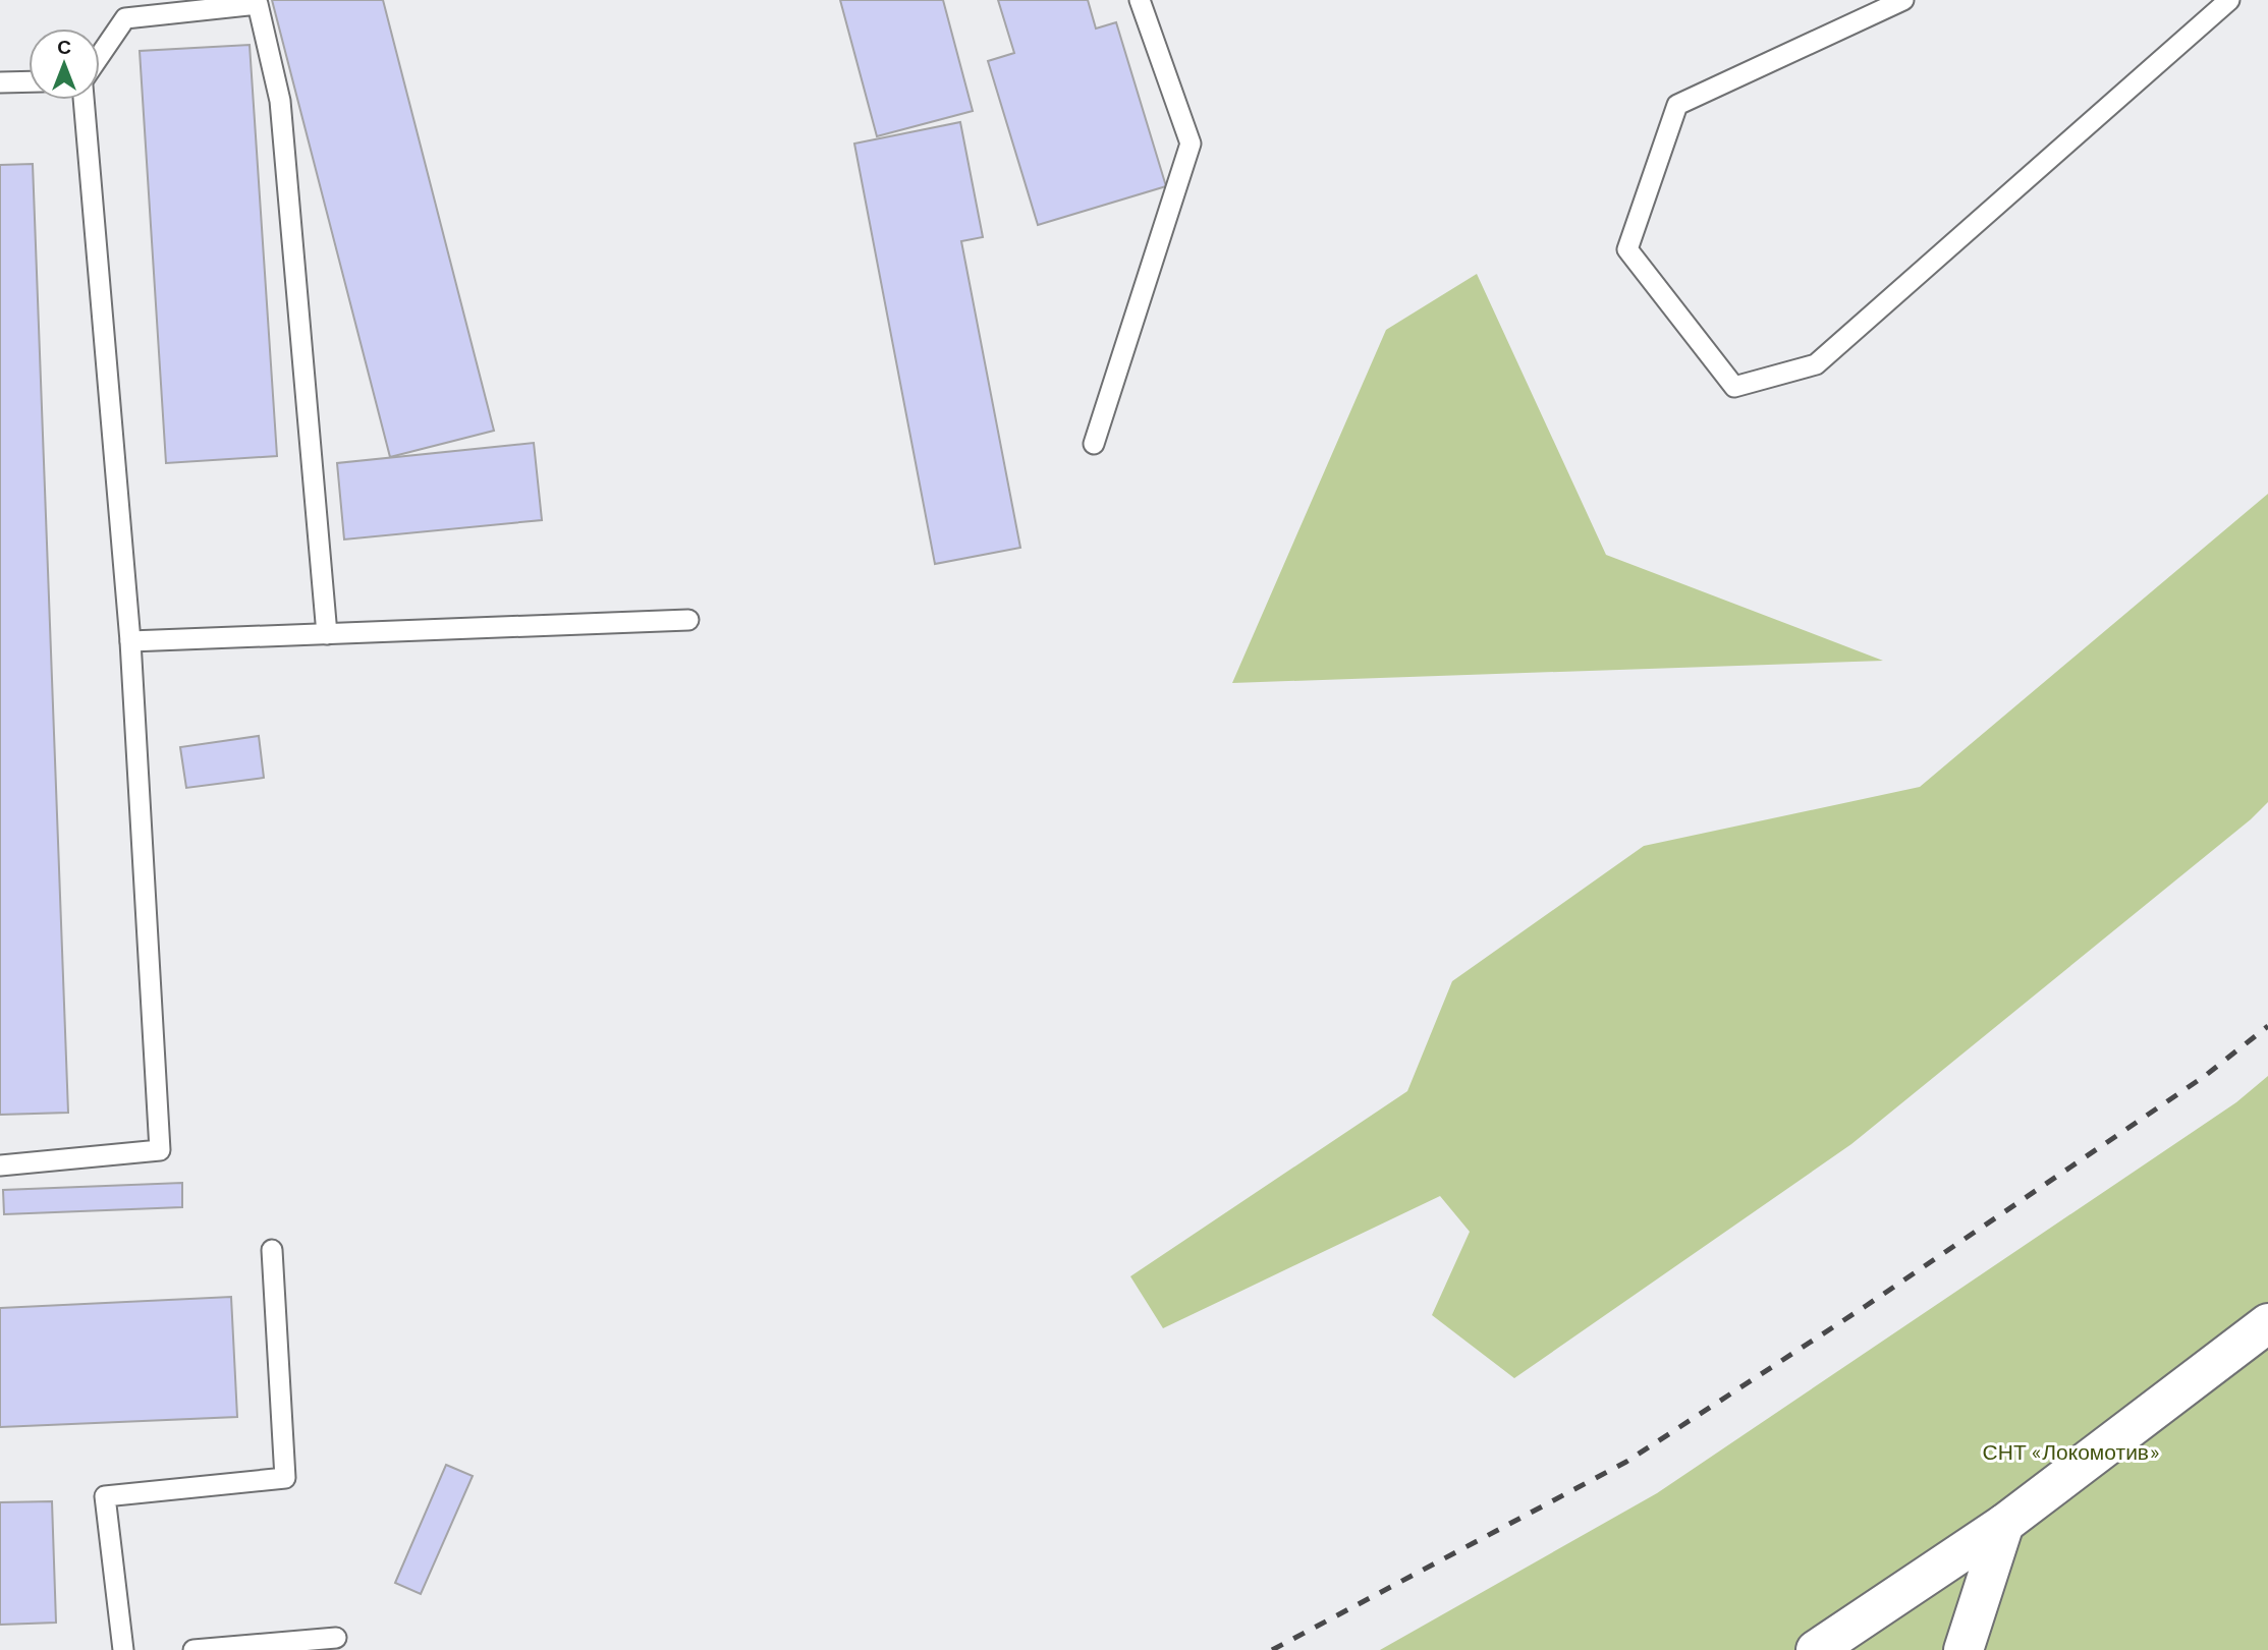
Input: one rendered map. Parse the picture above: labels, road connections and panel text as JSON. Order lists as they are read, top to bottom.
{
  "parks": ["СНТ «Локомотив»"],
  "north": "top"
}
